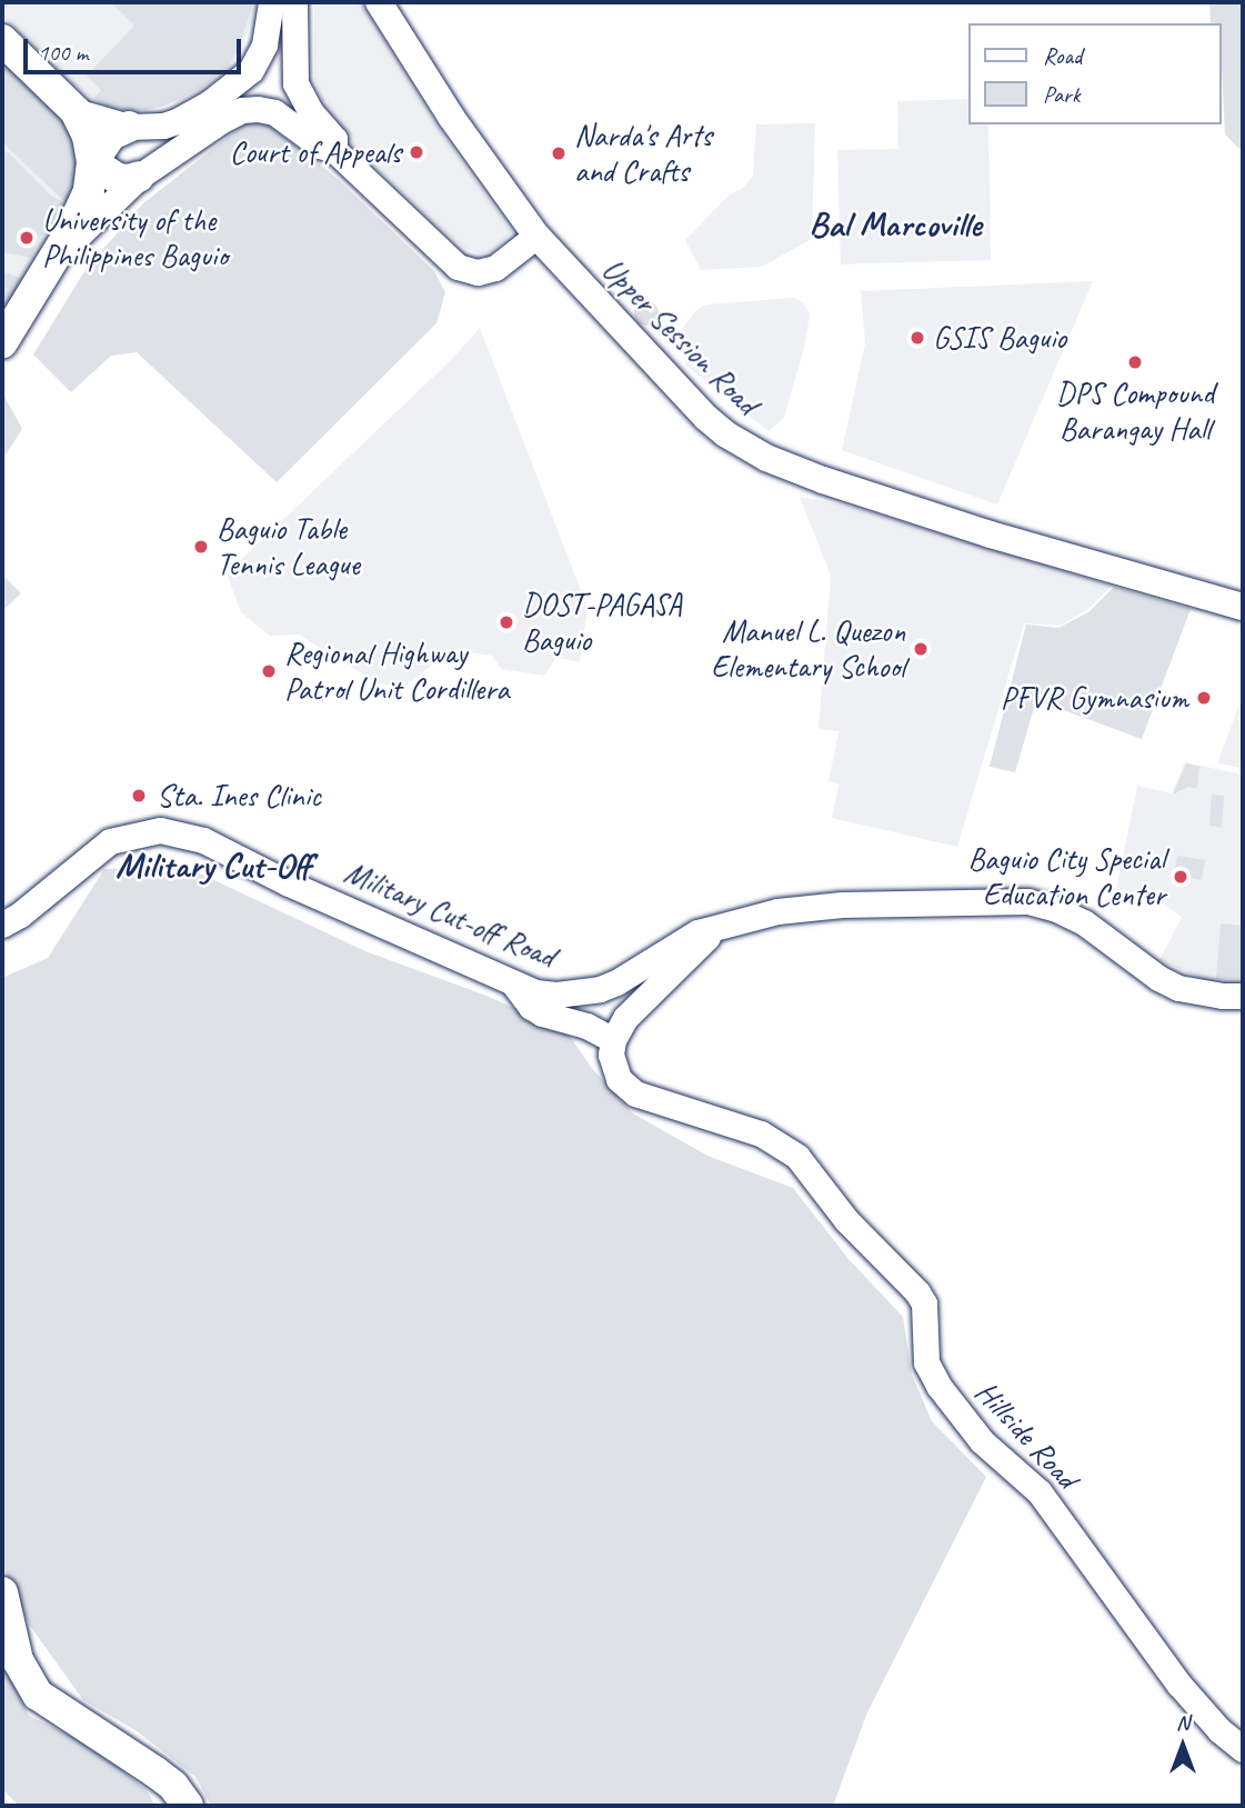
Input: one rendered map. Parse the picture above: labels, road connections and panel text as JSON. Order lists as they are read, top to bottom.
{
  "streets": {
    "main road": ["Upper Session Road", "Military Cut-off Road", "Hillside Road"]
  },
  "districts": ["Bal Marcoville", "Military Cut-Off"],
  "places": [
    "Court of Appeals",
    "Narda's Arts and Crafts",
    "University of the Philippines Baguio",
    "GSIS Baguio",
    "DPS Compound Barangay Hall",
    "Baguio Table Tennis League",
    "DOST-PAGASA Baguio",
    "Manuel L. Quezon Elementary School",
    "Regional Highway Patrol Unit Cordillera",
    "PFVR Gymnasium",
    "Sta. Ines Clinic",
    "Baguio City Special Education Center"
  ],
  "legend": ["Road", "Park"],
  "scale_bar": "100 m",
  "north": "top"
}
